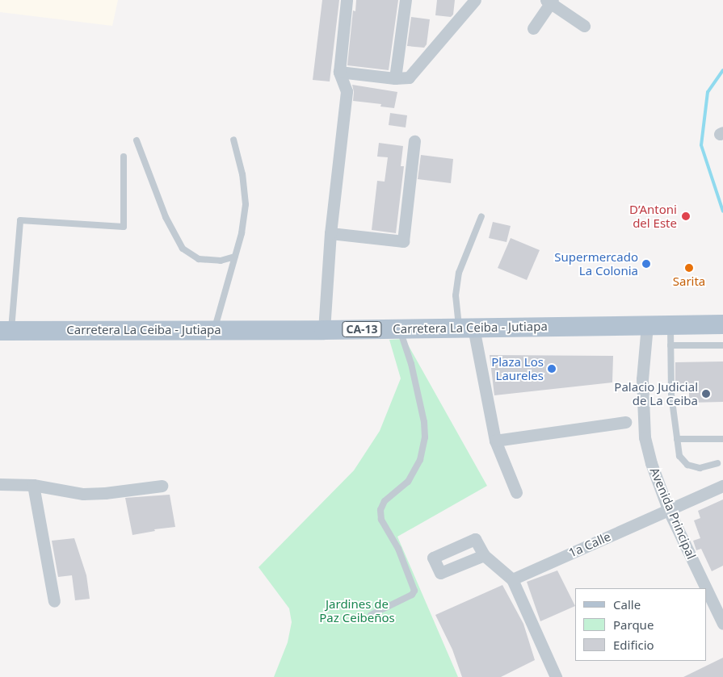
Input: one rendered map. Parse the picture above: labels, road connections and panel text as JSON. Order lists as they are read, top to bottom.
{
  "streets": {
    "main road": ["Carretera La Ceiba - Jutiapa", "CA-13"],
    "street": ["Avenida Principal", "1a Calle"]
  },
  "crossings": [
    ["Carretera La Ceiba - Jutiapa", "Avenida Principal"],
    ["Avenida Principal", "1a Calle"]
  ],
  "parks": ["Jardines de Paz Ceibeños"],
  "places": [
    "D’Antoni del Este",
    "Supermercado La Colonia",
    "Sarita",
    "Plaza Los Laureles",
    "Palacio Judicial de La Ceiba"
  ],
  "legend": ["Calle", "Parque", "Edificio"]
}
